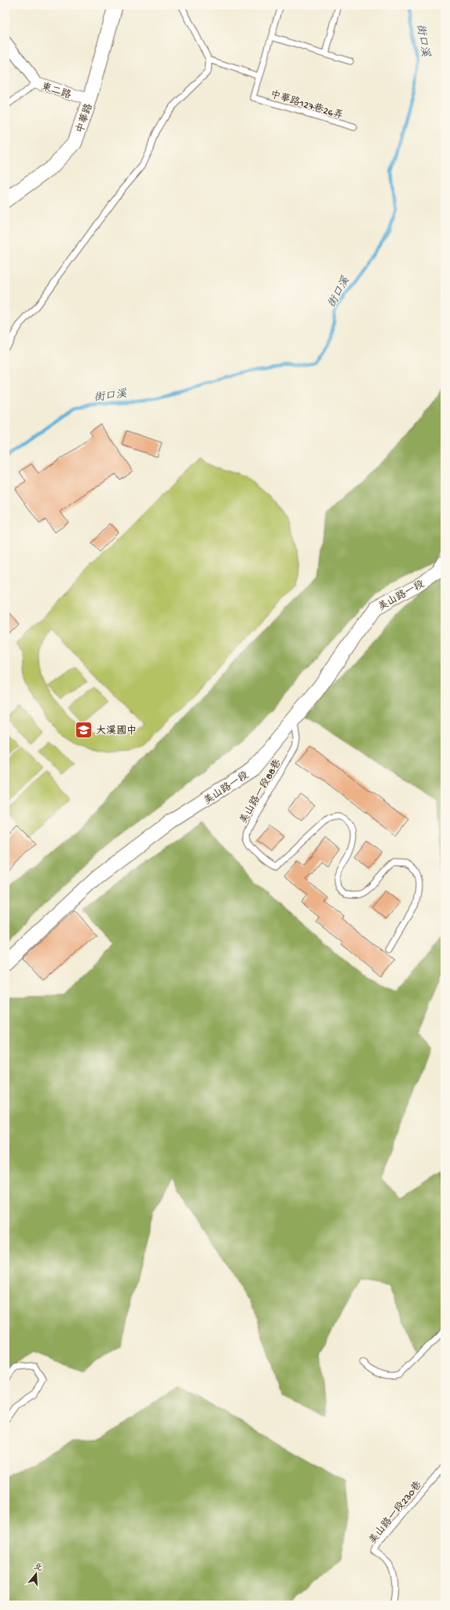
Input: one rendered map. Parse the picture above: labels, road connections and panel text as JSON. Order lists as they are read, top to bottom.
{
  "streets": {
    "street": ["東二路", "中華路", "美山路一段"],
    "lane": ["中華路127巷26弄", "美山路一段88巷", "美山路一段230巷"]
  },
  "crossings": [
    ["東二路", "中華路"],
    ["美山路一段", "美山路一段88巷"]
  ],
  "water": ["街口溪"],
  "places": {
    "school or university": ["大溪國中"]
  },
  "north": "top"
}
